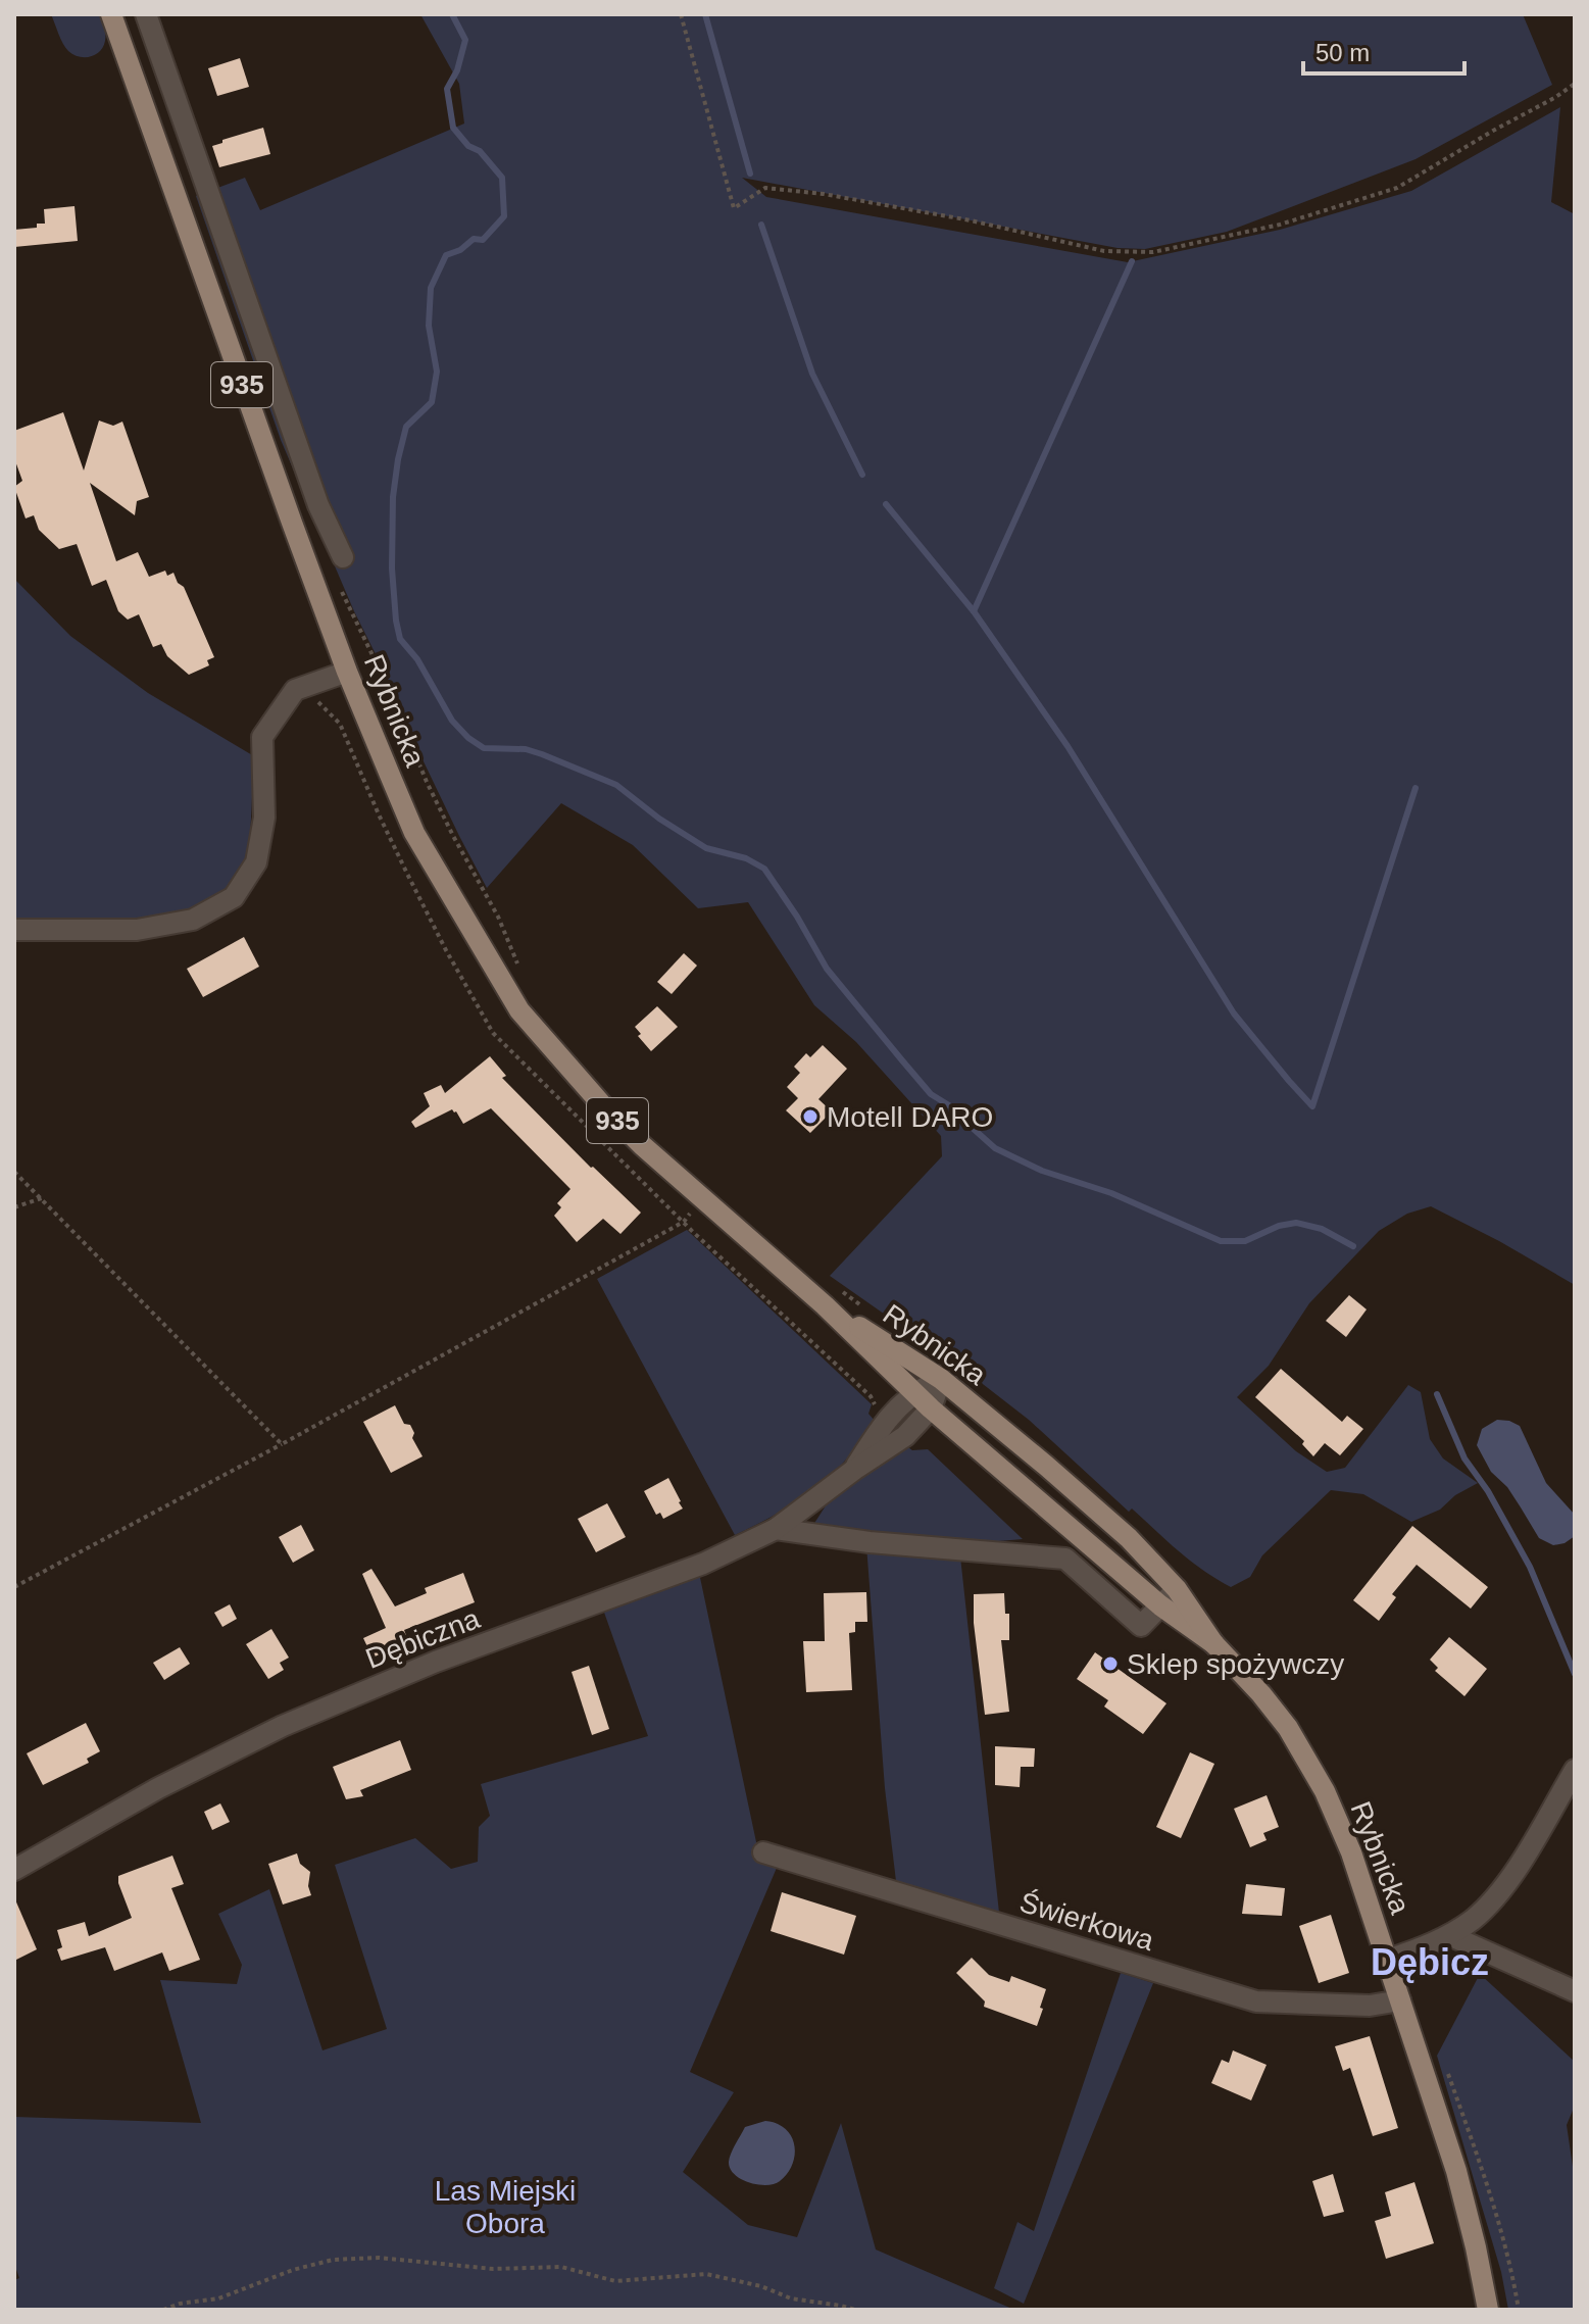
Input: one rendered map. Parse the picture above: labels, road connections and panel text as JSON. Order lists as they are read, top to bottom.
{
  "streets": {
    "main road": ["935", "Rybnicka"],
    "street": ["Dębiczna", "Świerkowa"]
  },
  "crossings": [
    ["Rybnicka", "Dębiczna"],
    ["Rybnicka", "Świerkowa"]
  ],
  "districts": ["Dębicz"],
  "parks": ["Las Miejski Obora"],
  "places": ["Motell DARO", "Sklep spożywczy"],
  "scale_bar": "50 m"
}
